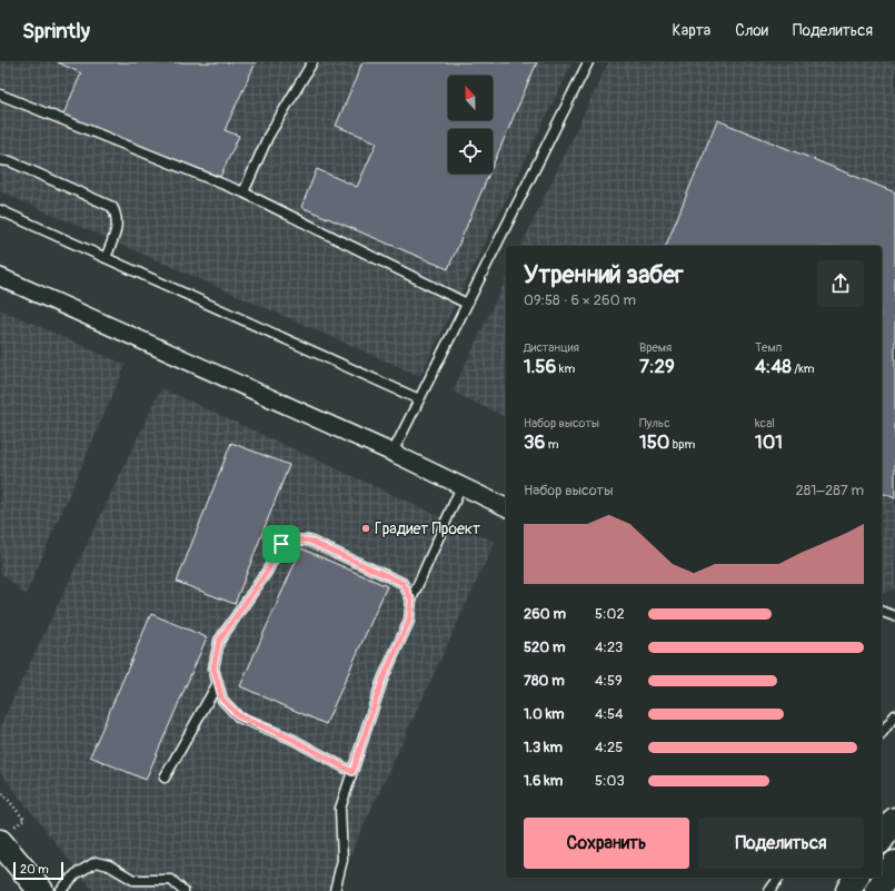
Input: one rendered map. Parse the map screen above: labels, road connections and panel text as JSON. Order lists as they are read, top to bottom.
{
  "places": ["Градиет Проект"],
  "scale_bar": "20 m",
  "north": "top",
  "page": {
    "header": "Sprintly",
    "nav": ["Карта", "Слои", "Поделиться"],
    "heading": ["Утренний забег", "09:58 · 6 × 260 m"],
    "stats": [
      ["Дистанция", "1.56 km"],
      ["Время", "7:29"],
      ["Темп", "4:48 /km"],
      ["Набор высоты", "36 m"],
      ["Пульс", "150 bpm"],
      ["kcal", "101"]
    ],
    "chart": ["Набор высоты", "281–287 m"],
    "list": [
      {
        "name": "260 m",
        "note": "5:02"
      },
      {
        "name": "520 m",
        "note": "4:23"
      },
      {
        "name": "780 m",
        "note": "4:59"
      },
      {
        "name": "1.0 km",
        "note": "4:54"
      },
      {
        "name": "1.3 km",
        "note": "4:25"
      },
      {
        "name": "1.6 km",
        "note": "5:03"
      }
    ],
    "buttons": ["Сохранить", "Поделиться"],
    "scale": "20 m"
  }
}
